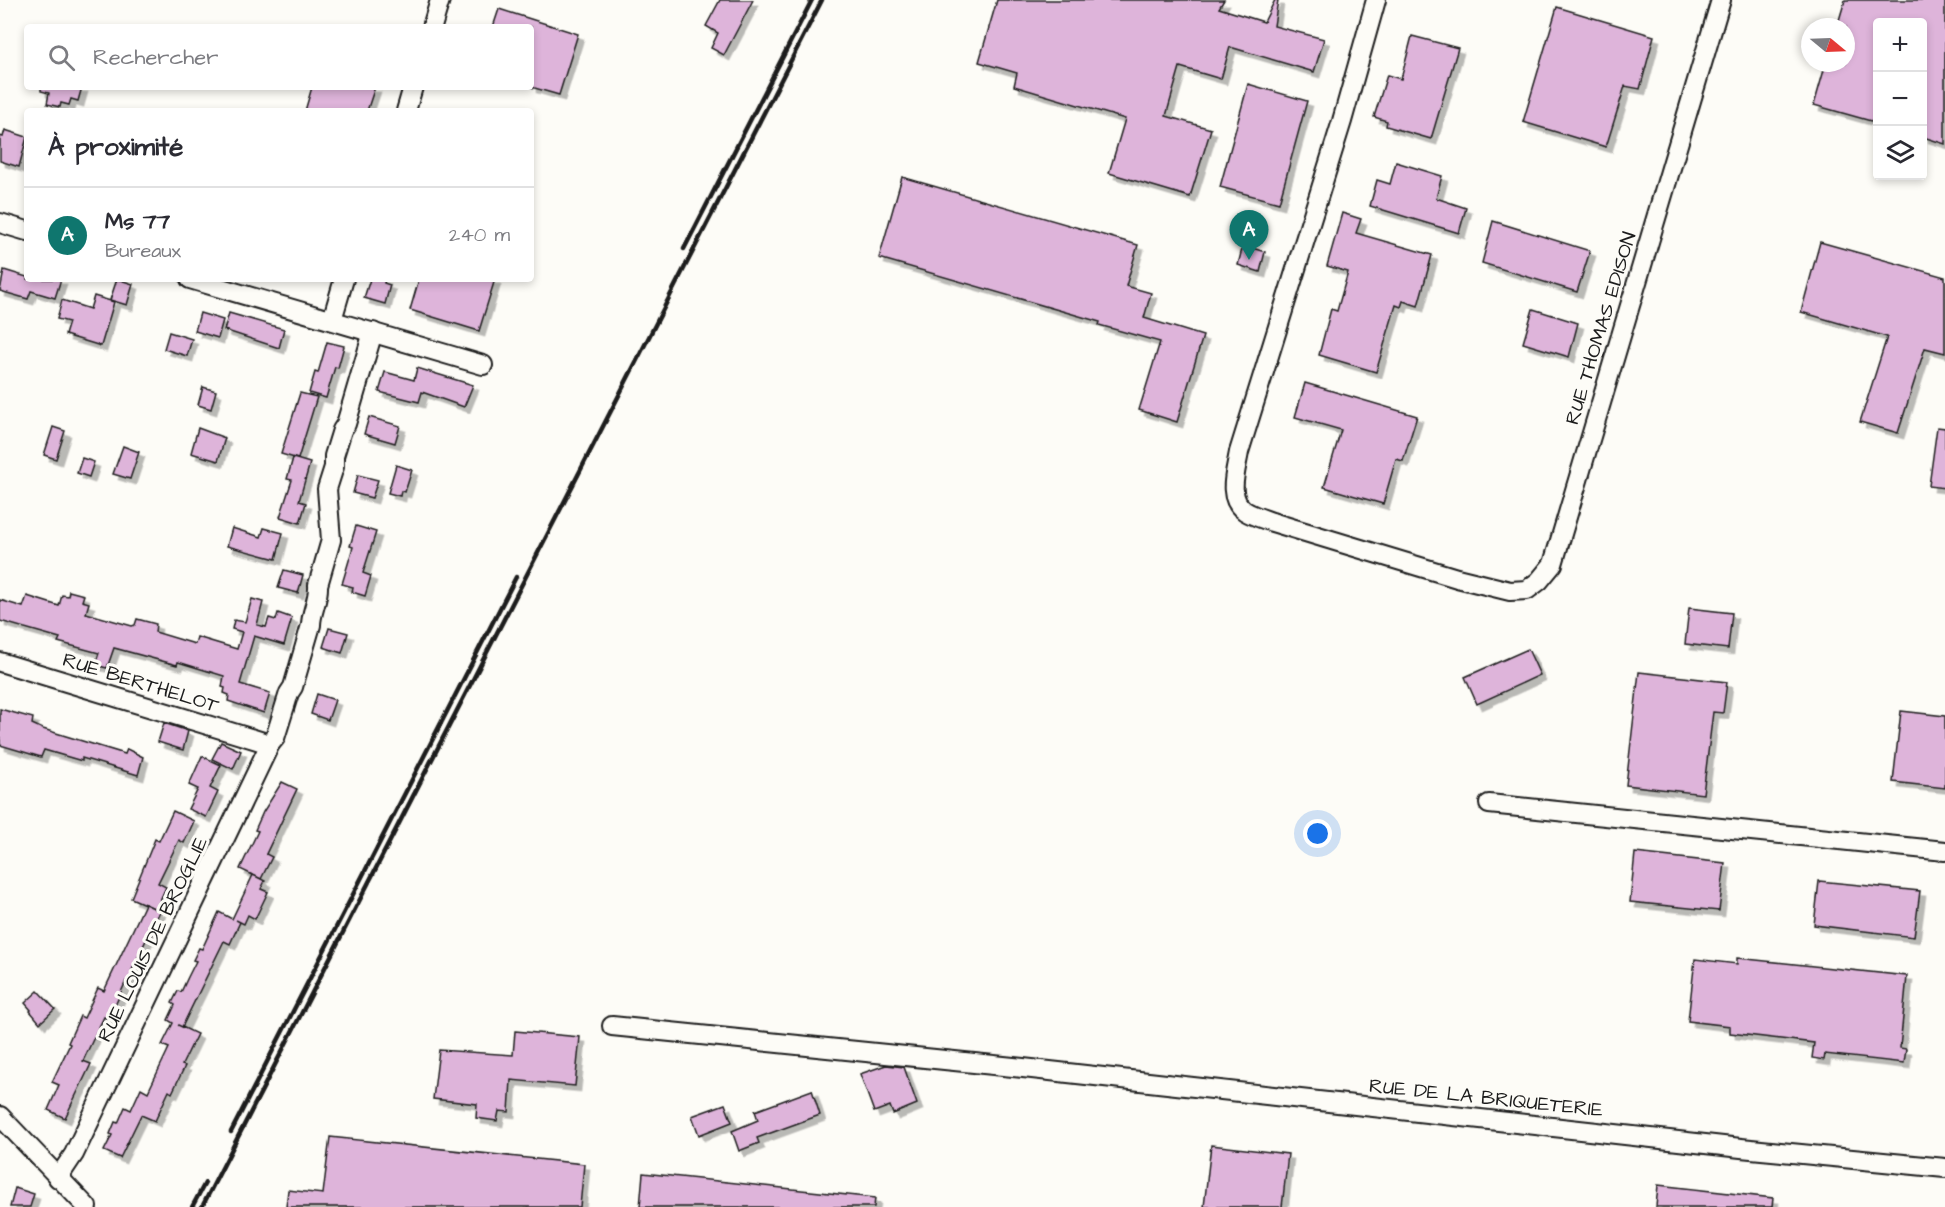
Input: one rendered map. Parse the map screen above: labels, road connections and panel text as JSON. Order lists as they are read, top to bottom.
{
  "streets": {
    "street": [
      "RUE THOMAS EDISON",
      "RUE BERTHELOT",
      "RUE LOUIS DE BROGLIE",
      "RUE DE LA BRIQUETERIE"
    ]
  },
  "crossings": [
    ["RUE BERTHELOT", "RUE LOUIS DE BROGLIE"]
  ],
  "north": "right",
  "page": {
    "map_buttons": ["+", "−"],
    "search": "Rechercher",
    "heading": "À proximité",
    "list": [
      {
        "mark": "A",
        "name": "Ms 77",
        "note": "Bureaux",
        "value": "240 m"
      }
    ],
    "pins": "A"
  }
}
